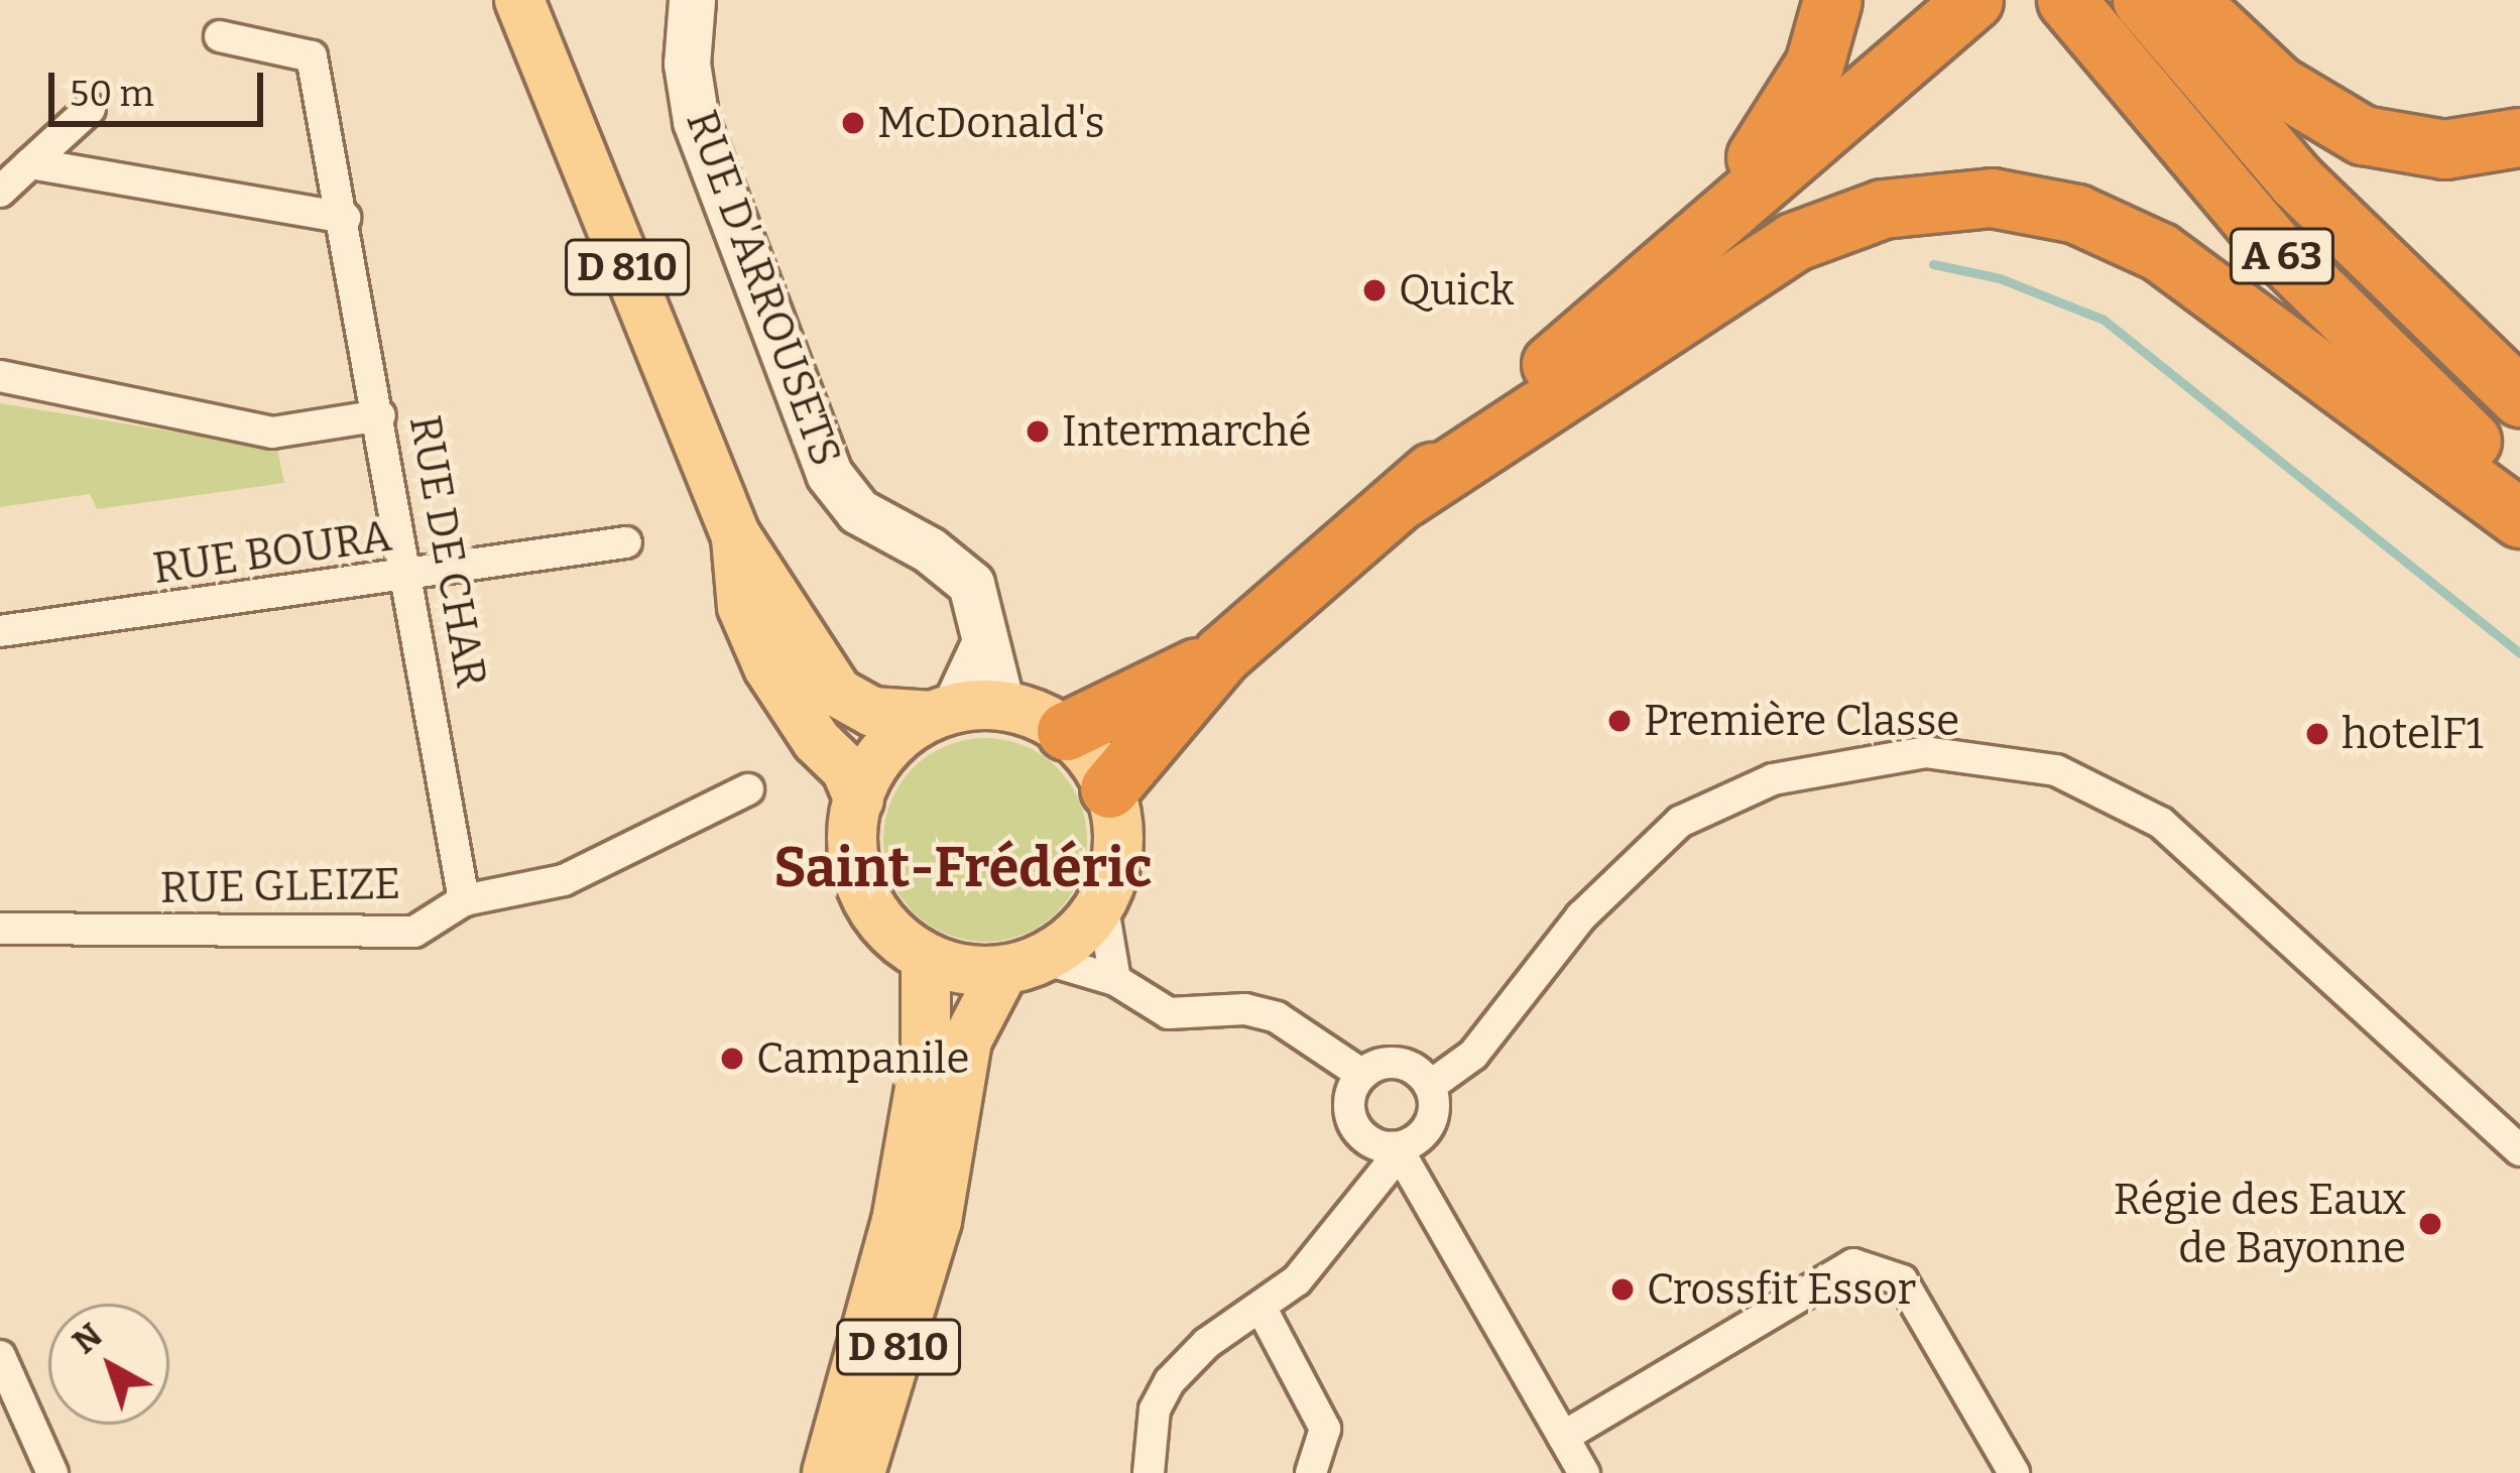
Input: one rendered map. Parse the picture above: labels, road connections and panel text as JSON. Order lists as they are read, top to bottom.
{
  "streets": {
    "highway": ["A 63"],
    "main road": ["D 810"],
    "street": [
      "RUE D'ARROUSETS",
      "RUE DE CHAR",
      "RUE BOURA",
      "RUE GLEIZE"
    ]
  },
  "crossings": [
    ["D 810", "RUE D'ARROUSETS"],
    ["RUE DE CHAR", "RUE BOURA"],
    ["RUE DE CHAR", "RUE GLEIZE"]
  ],
  "districts": ["Saint-Frédéric"],
  "places": [
    "McDonald's",
    "Quick",
    "Intermarché",
    "Première Classe",
    "hotelF1",
    "Campanile",
    "Régie des Eaux de Bayonne",
    "Crossfit Essor"
  ],
  "scale_bar": "50 m",
  "north": "top left"
}
